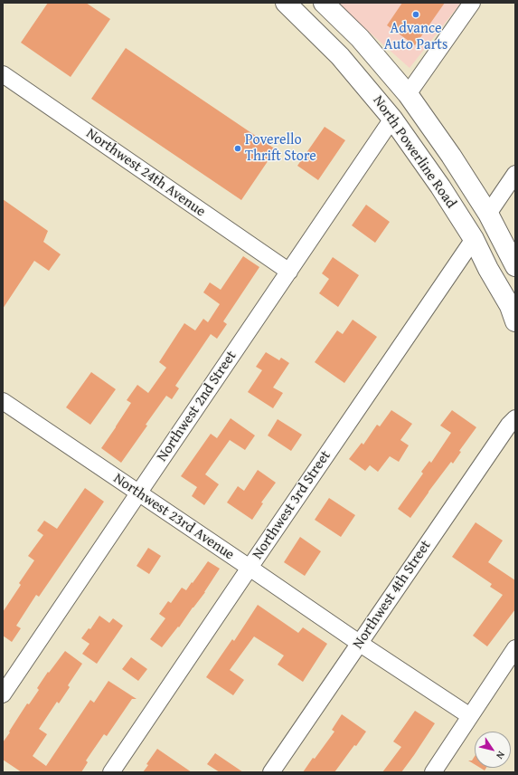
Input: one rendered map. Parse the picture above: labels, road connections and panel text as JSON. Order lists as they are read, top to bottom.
{
  "streets": {
    "main road": ["North Powerline Road"],
    "street": [
      "Northwest 24th Avenue",
      "Northwest 2nd Street",
      "Northwest 3rd Street",
      "Northwest 23rd Avenue",
      "Northwest 4th Street"
    ]
  },
  "crossings": [
    ["North Powerline Road", "Northwest 2nd Street"],
    ["North Powerline Road", "Northwest 3rd Street"],
    ["Northwest 24th Avenue", "Northwest 2nd Street"],
    ["Northwest 2nd Street", "Northwest 23rd Avenue"],
    ["Northwest 3rd Street", "Northwest 23rd Avenue"],
    ["Northwest 23rd Avenue", "Northwest 4th Street"]
  ],
  "places": ["Advance Auto Parts", "Poverello Thrift Store"],
  "north": "bottom right"
}
